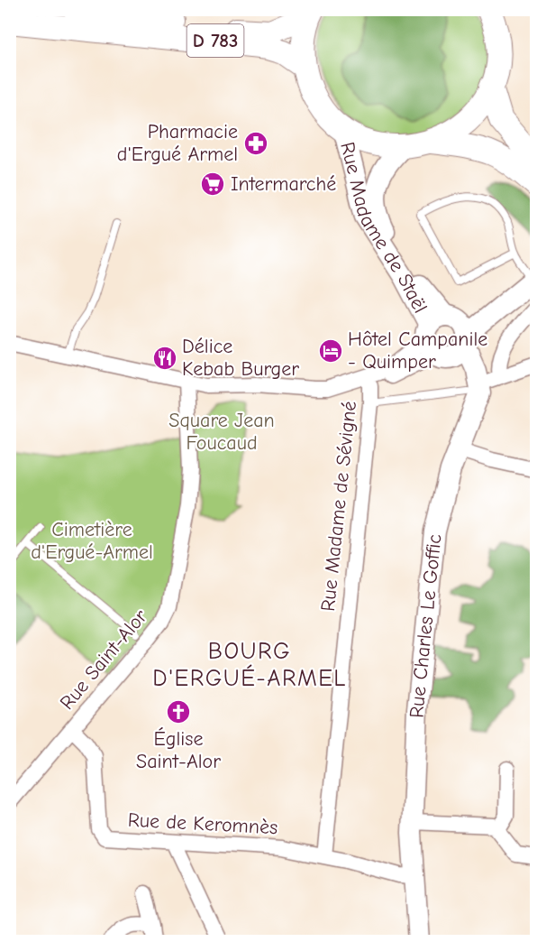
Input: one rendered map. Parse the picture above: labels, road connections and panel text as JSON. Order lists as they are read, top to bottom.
{
  "streets": {
    "main road": ["D 783"],
    "street": [
      "Rue Madame de Staël",
      "Rue Madame de Sévigné",
      "Rue Charles Le Goffic",
      "Rue Saint-Alor",
      "Rue de Keromnès"
    ]
  },
  "crossings": [
    ["Rue Madame de Sévigné", "Rue de Keromnès"],
    ["Rue Charles Le Goffic", "Rue de Keromnès"],
    ["Rue Saint-Alor", "Rue de Keromnès"]
  ],
  "districts": ["BOURG D'ERGUÉ-ARMEL"],
  "parks": ["Square Jean Foucaud", "Cimetière d'Ergué-Armel"],
  "places": {
    "pharmacy": ["Pharmacie d'Ergué Armel"],
    "supermarket": ["Intermarché"],
    "hotel": ["Hôtel Campanile - Quimper"],
    "restaurant": ["Délice Kebab Burger"],
    "church": ["Église Saint-Alor"]
  }
}
